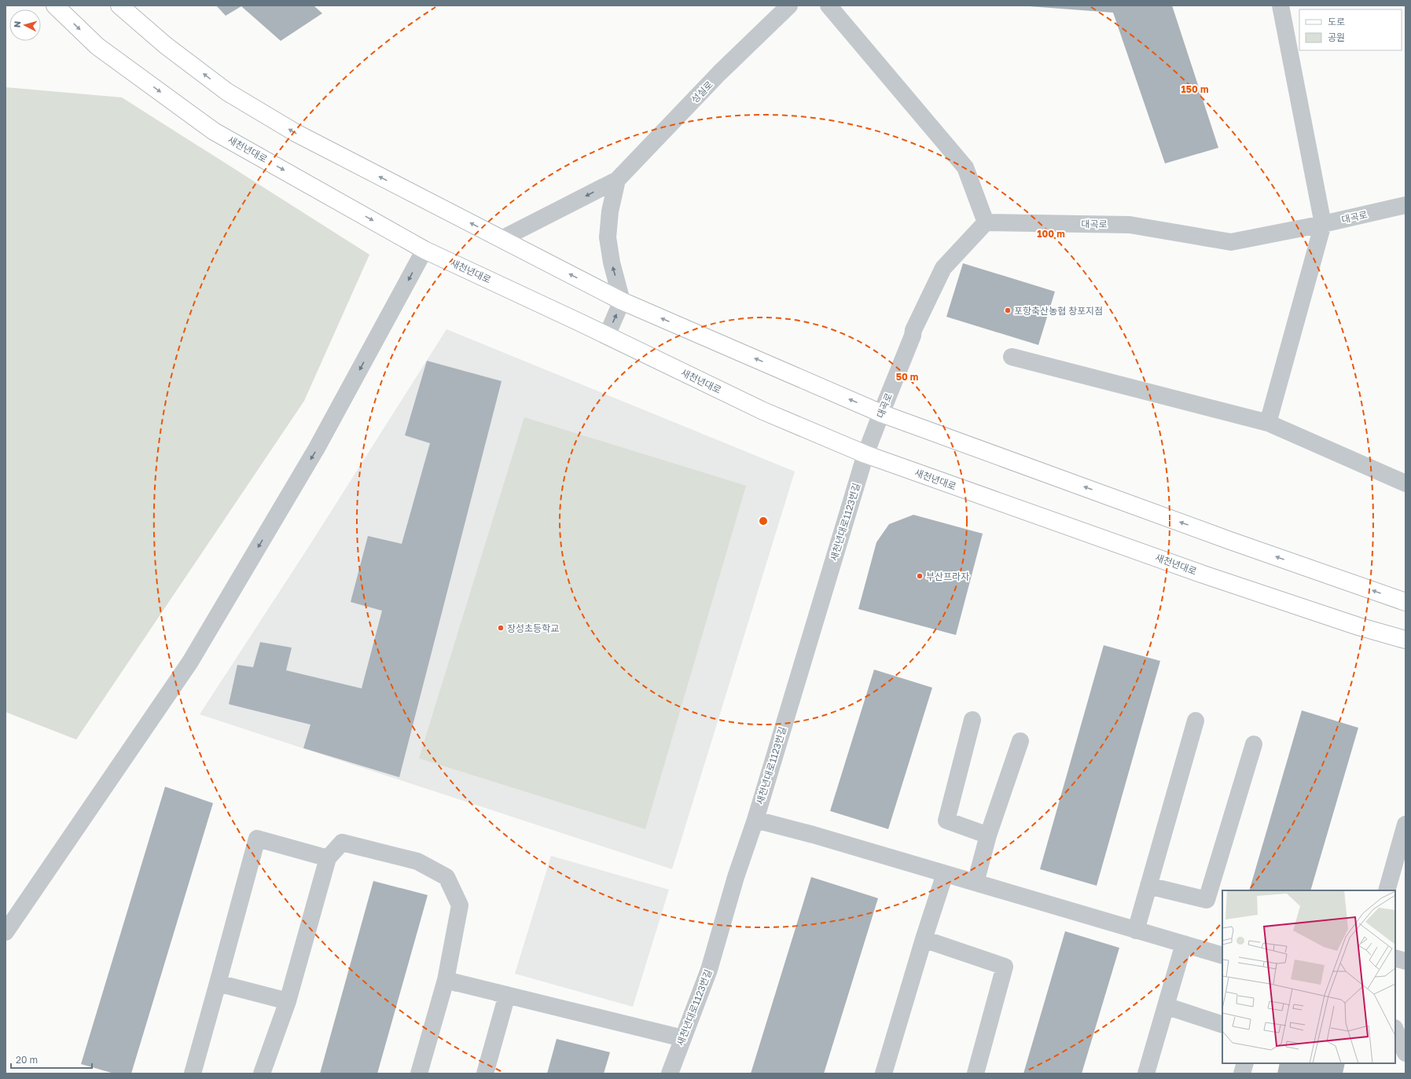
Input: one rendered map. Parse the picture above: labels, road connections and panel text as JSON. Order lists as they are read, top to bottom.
{
  "streets": {
    "main road": ["새천년대로"],
    "street": ["성실로", "대곡로", "새천년대로1123번길"]
  },
  "crossings": [
    ["새천년대로", "대곡로"],
    ["새천년대로", "새천년대로1123번길"],
    ["대곡로", "새천년대로1123번길"]
  ],
  "places": ["포항축산농협 창포지점", "부산프라자", "장성초등학교"],
  "legend": ["도로", "공원"],
  "scale_bar": "20 m",
  "north": "left",
  "rings": ["150 m", "100 m", "50 m"]
}
